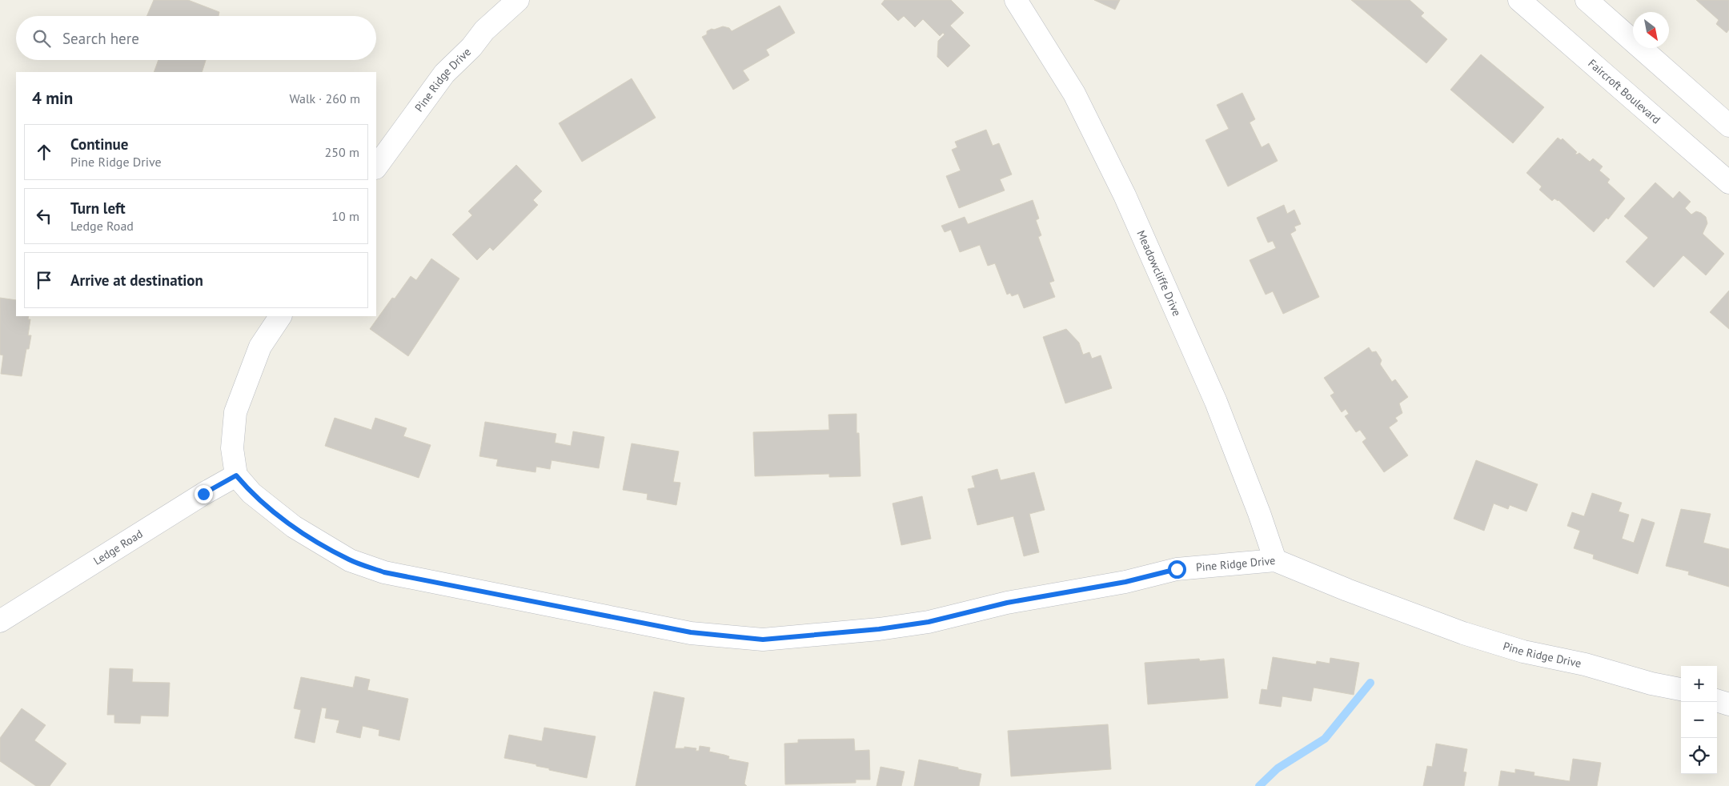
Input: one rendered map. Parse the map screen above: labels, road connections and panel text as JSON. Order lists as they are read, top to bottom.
{
  "streets": {
    "street": [
      "Pine Ridge Drive",
      "Faircroft Boulevard",
      "Meadowcliffe Drive",
      "Ledge Road"
    ]
  },
  "crossings": [
    ["Pine Ridge Drive", "Meadowcliffe Drive"],
    ["Pine Ridge Drive", "Ledge Road"]
  ],
  "north": "bottom right",
  "page": {
    "search": "Search here",
    "heading": ["4 min", "Walk · 260 m"],
    "list": [
      ["Continue", "Pine Ridge Drive", "250 m"],
      ["Turn left", "Ledge Road", "10 m"],
      "Arrive at destination"
    ],
    "map_buttons": ["+", "−"]
  }
}
